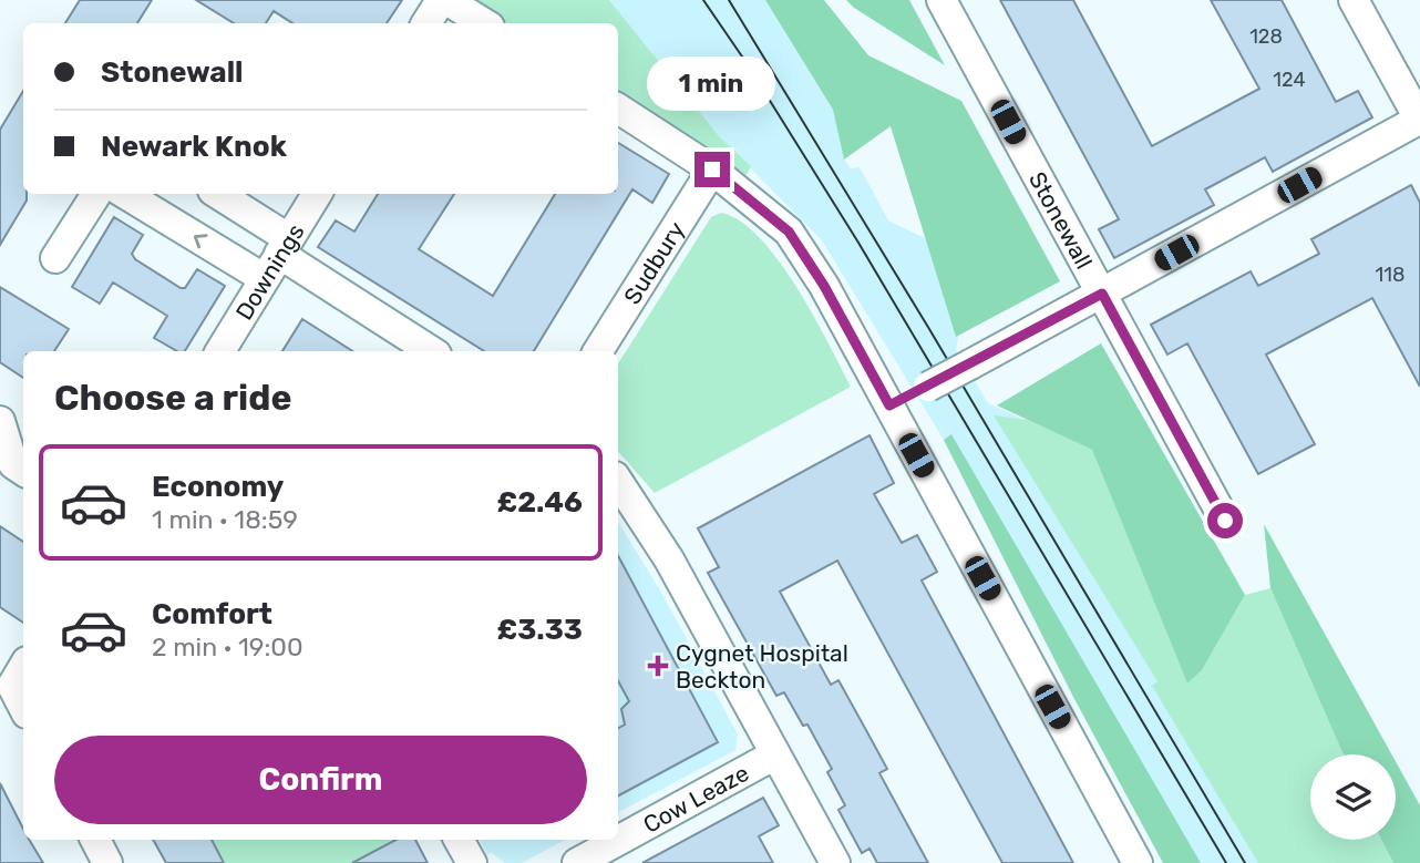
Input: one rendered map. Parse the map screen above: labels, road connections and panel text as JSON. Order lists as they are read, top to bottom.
{
  "streets": {
    "street": [
      "Stonewall",
      "Sudbury",
      "Downings",
      "Cow Leaze"
    ]
  },
  "places": {
    "health": ["Cygnet Hospital Beckton"]
  },
  "house_numbers": ["128", "124", "118"],
  "page": {
    "banner": ["Stonewall", "Newark Knok"],
    "bubble": "1 min",
    "heading": "Choose a ride",
    "list": [
      {
        "name": "Economy",
        "note": "1 min · 18:59",
        "value": "£2.46"
      },
      {
        "name": "Comfort",
        "note": "2 min · 19:00",
        "value": "£3.33"
      }
    ],
    "buttons": "Confirm"
  }
}
